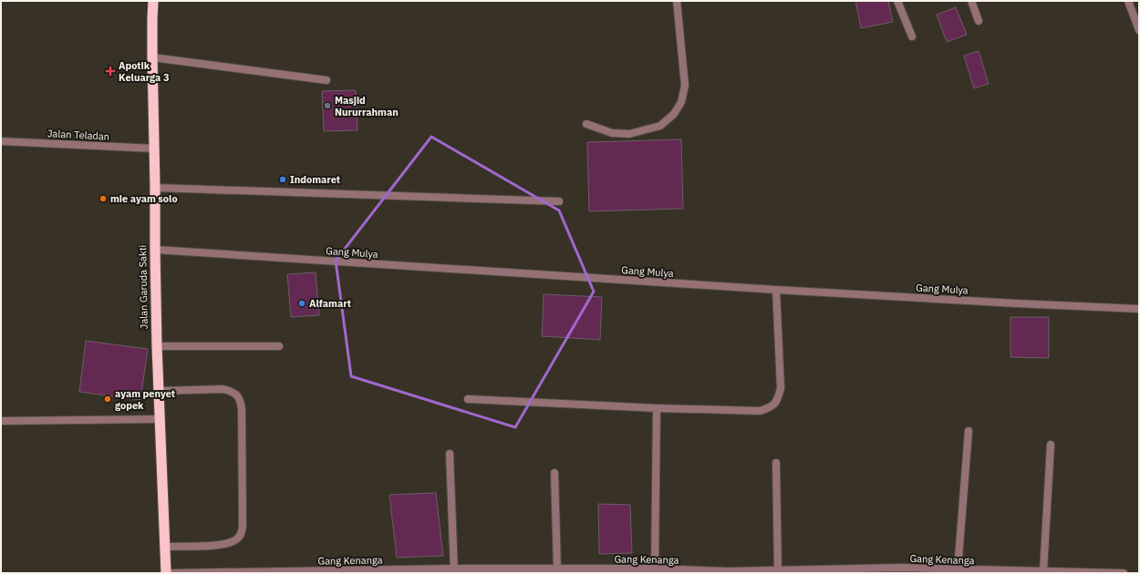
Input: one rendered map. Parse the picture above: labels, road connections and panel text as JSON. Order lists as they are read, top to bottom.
{
  "streets": {
    "highway": ["Jalan Garuda Sakti"],
    "street": ["Jalan Teladan", "Gang Mulya", "Gang Kenanga"]
  },
  "crossings": [
    ["Jalan Teladan", "Jalan Garuda Sakti"],
    ["Gang Mulya", "Jalan Garuda Sakti"],
    ["Jalan Garuda Sakti", "Gang Kenanga"]
  ],
  "places": {
    "health": ["Apotik Keluarga 3"],
    "other": [
      "Masjid Nururrahman",
      "Indomaret",
      "mie ayam solo",
      "Alfamart",
      "ayam penyet gopek"
    ]
  }
}
